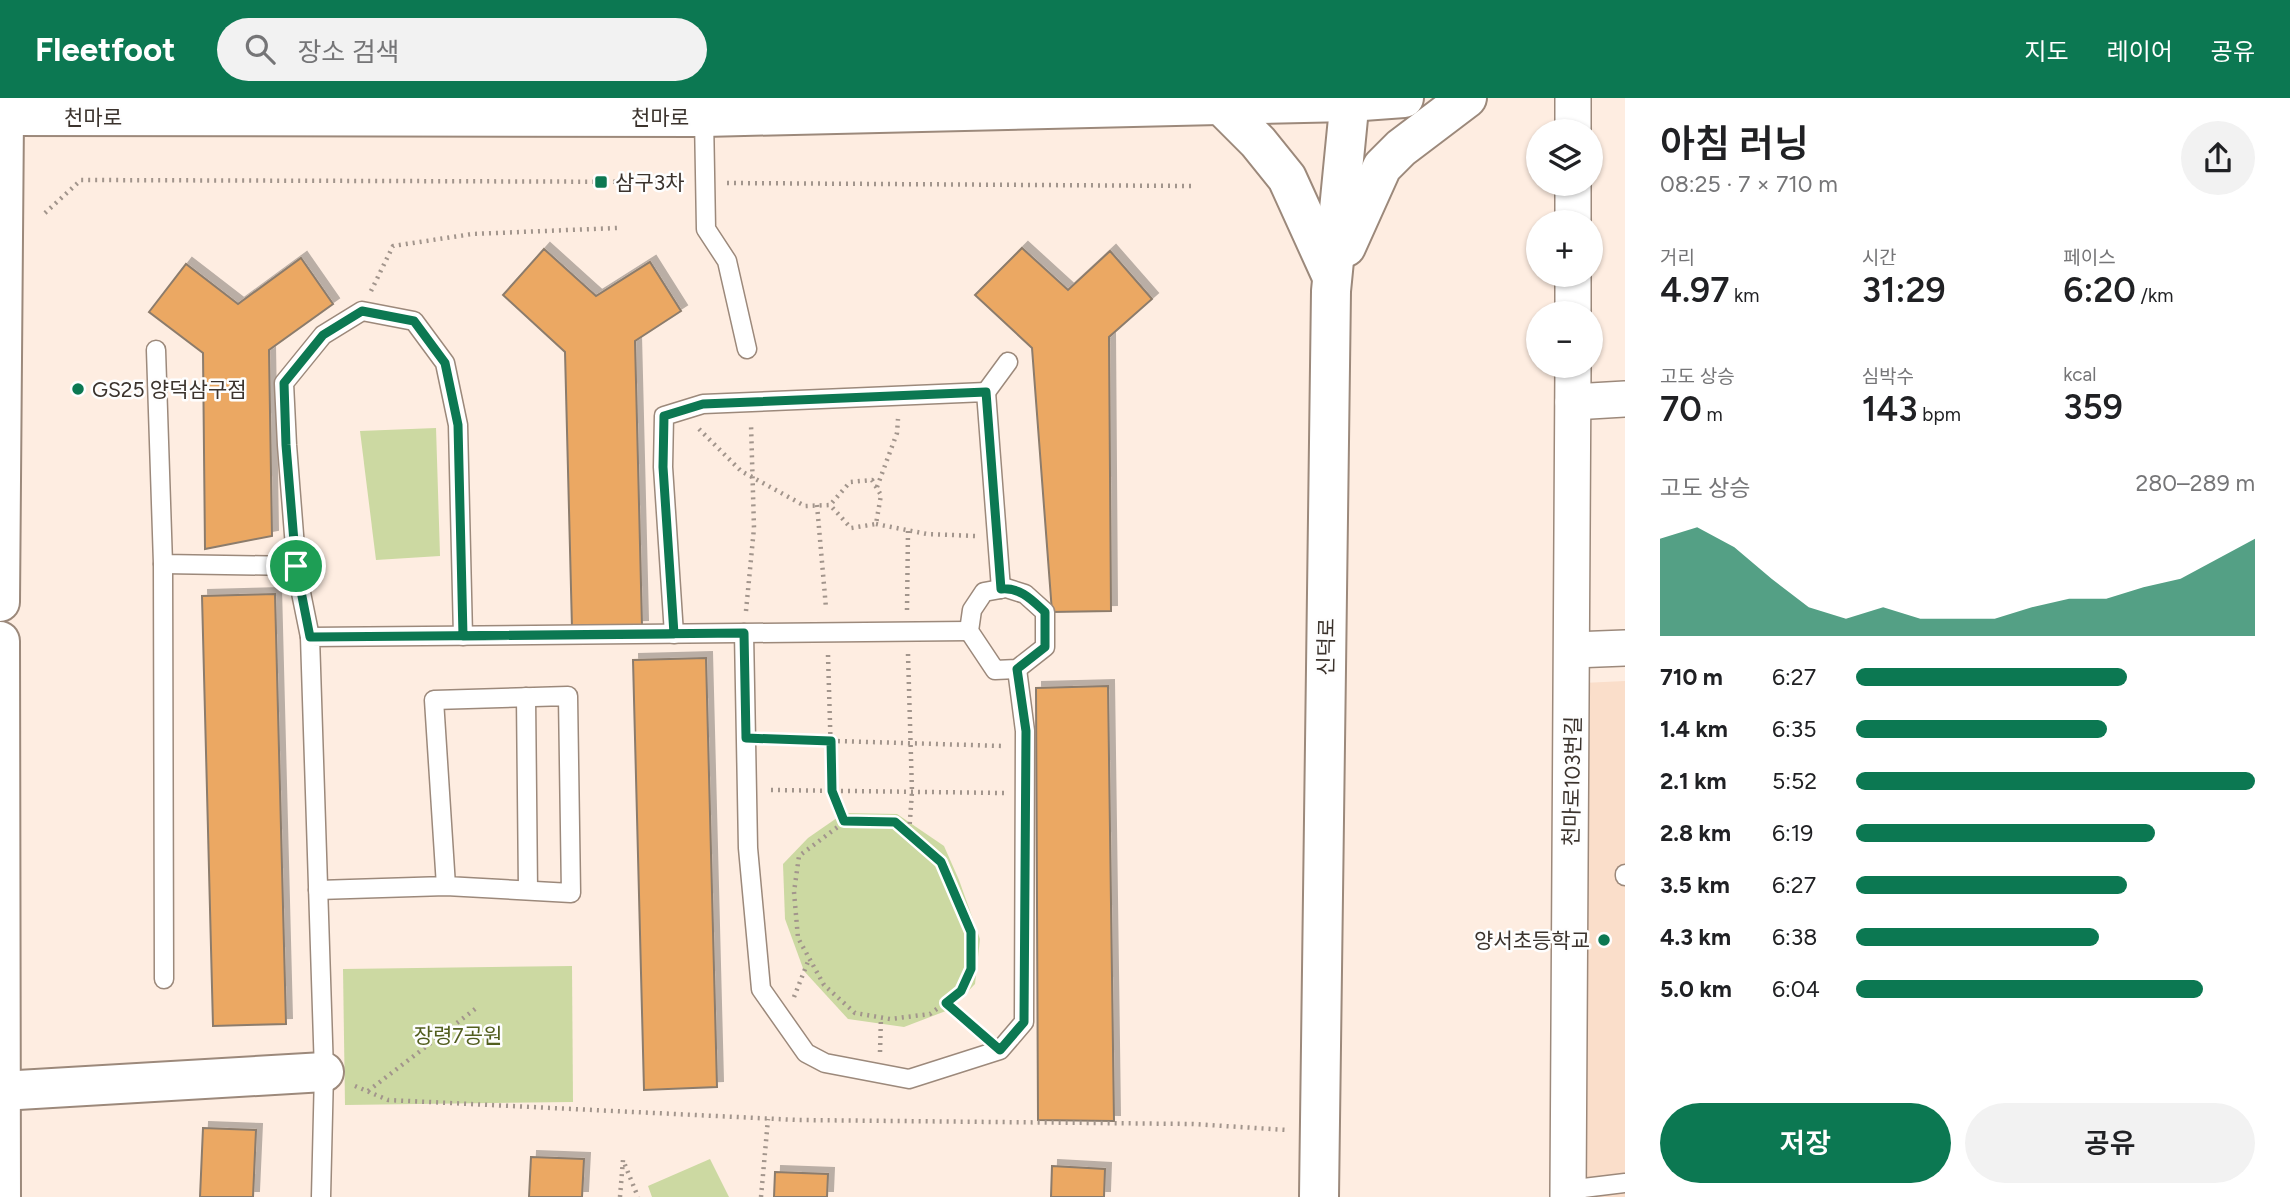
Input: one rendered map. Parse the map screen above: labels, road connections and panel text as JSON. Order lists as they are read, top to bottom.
{
  "streets": {
    "street": ["천마로", "신덕로", "천마로103번길"]
  },
  "crossings": [
    ["천마로", "신덕로"]
  ],
  "parks": ["장령7공원"],
  "places": {
    "transit": ["삼구3차"],
    "other": ["GS25 양덕삼구점", "양서초등학교"]
  },
  "page": {
    "header": "Fleetfoot",
    "search": "장소 검색",
    "nav": ["지도", "레이어", "공유"],
    "heading": ["아침 러닝", "08:25 · 7 × 710 m"],
    "map_buttons": ["+", "−"],
    "stats": [
      ["거리", "4.97 km"],
      ["시간", "31:29"],
      ["페이스", "6:20 /km"],
      ["고도 상승", "70 m"],
      ["심박수", "143 bpm"],
      ["kcal", "359"]
    ],
    "chart": ["고도 상승", "280–289 m"],
    "list": [
      {
        "name": "710 m",
        "note": "6:27"
      },
      {
        "name": "1.4 km",
        "note": "6:35"
      },
      {
        "name": "2.1 km",
        "note": "5:52"
      },
      {
        "name": "2.8 km",
        "note": "6:19"
      },
      {
        "name": "3.5 km",
        "note": "6:27"
      },
      {
        "name": "4.3 km",
        "note": "6:38"
      },
      {
        "name": "5.0 km",
        "note": "6:04"
      }
    ],
    "buttons": ["저장", "공유"]
  }
}
